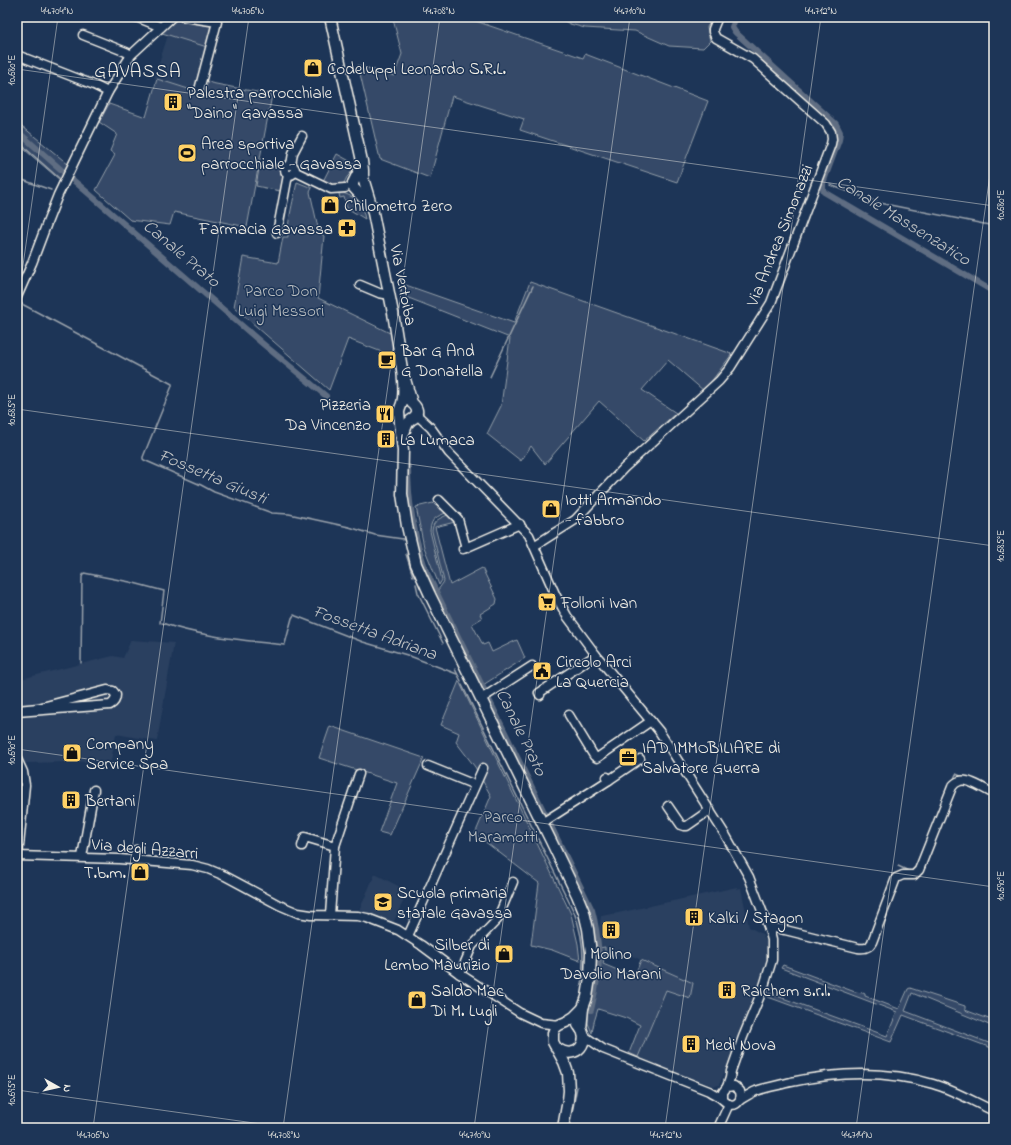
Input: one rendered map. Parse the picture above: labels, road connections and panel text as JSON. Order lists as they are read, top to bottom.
{
  "streets": {
    "main road": ["Via Vertoiba"],
    "street": ["Via Andrea Simonazzi", "Via degli Azzarri"]
  },
  "districts": ["GAVASSA"],
  "water": [
    "Canale Massenzatico",
    "Canale Prato",
    "Fossetta Giusti",
    "Fossetta Adriana"
  ],
  "parks": ["Parco Don Luigi Messori", "Parco Maramotti"],
  "places": {
    "shop": [
      "Codeluppi Leonardo S.R.L.",
      "Chilometro Zero",
      "Iotti Armando - fabbro",
      "Company Service Spa",
      "T.b.m.",
      "Silber di Lembo Maurizio",
      "Saldo Mac Di M. Lugli"
    ],
    "building": [
      "Palestra parrocchiale \"Daino\" Gavassa",
      "La Lumaca",
      "Bertani",
      "Kalki / Stagon",
      "Molino Davolio Marani",
      "Raichem s.r.l.",
      "Medi Nova"
    ],
    "sports": ["Area sportiva parrocchiale - Gavassa"],
    "pharmacy": ["Farmacia Gavassa"],
    "cafe": ["Bar G And G Donatella"],
    "restaurant": ["Pizzeria Da Vincenzo"],
    "supermarket": ["Folloni Ivan"],
    "public building": ["Circolo Arci La Quercia"],
    "office": ["IAD IMMOBILIARE di Salvatore Guerra"],
    "school or university": ["Scuola primaria statale Gavassa"]
  },
  "north": "right",
  "coordinates": [
    "44.704°N",
    "44.706°N",
    "44.708°N",
    "44.710°N",
    "44.712°N",
    "10.680°E",
    "10.685°E",
    "10.690°E",
    "10.695°E",
    "44.714°N"
  ]
}
